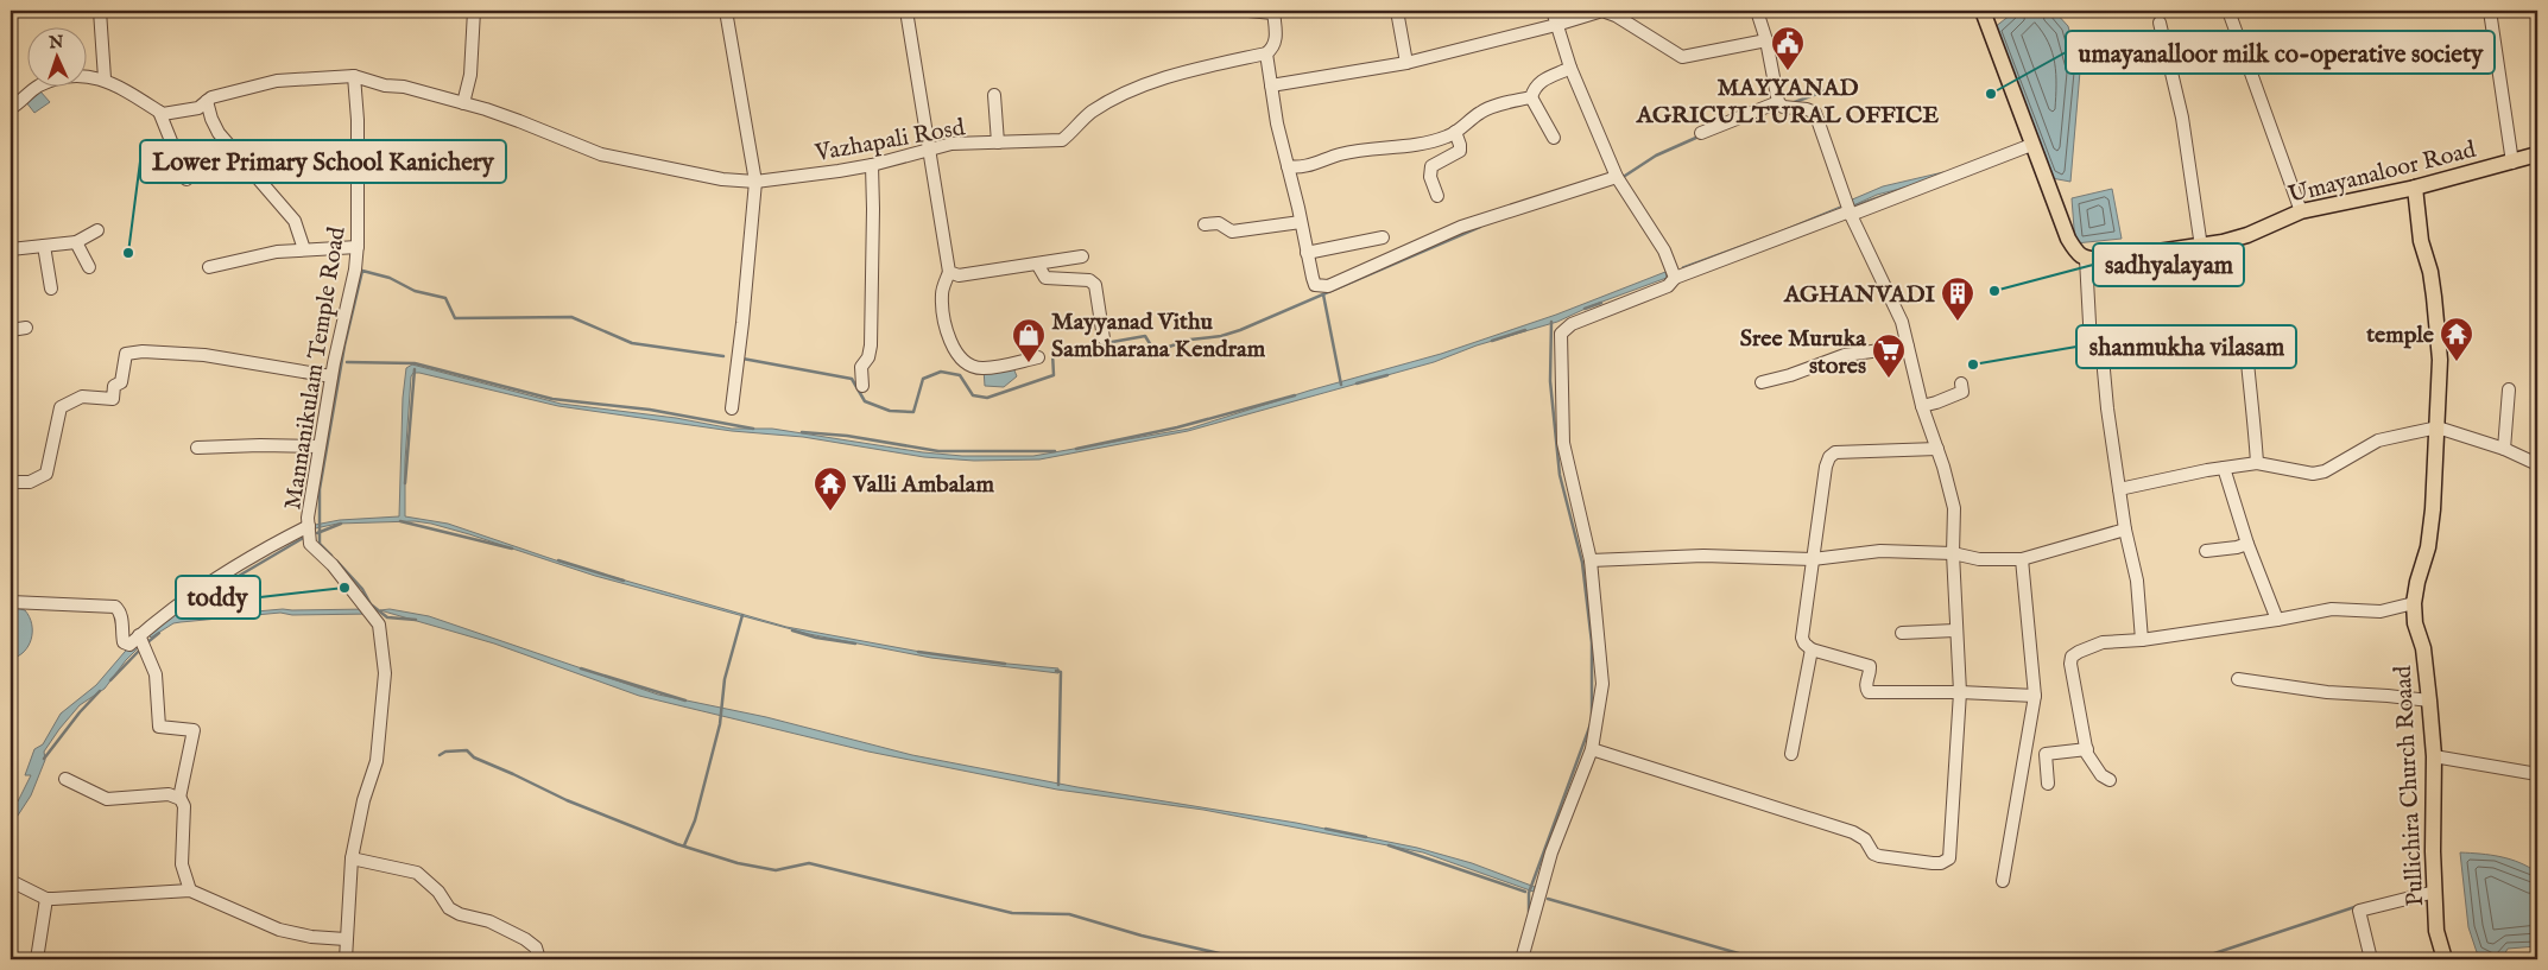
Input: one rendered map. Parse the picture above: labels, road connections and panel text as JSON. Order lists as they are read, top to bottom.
{
  "streets": {
    "main road": ["Umayanaloor Road", "Pullichira Church Roaad"],
    "street": ["Vazhapali Rosd", "Mannanikulam Temple Road"]
  },
  "crossings": [
    ["Umayanaloor Road", "Pullichira Church Roaad"]
  ],
  "places": {
    "public building": ["MAYYANAD AGRICULTURAL OFFICE"],
    "other": [
      "umayanalloor milk co-operative society",
      "Lower Primary School Kanichery",
      "sadhyalayam",
      "shanmukha vilasam",
      "toddy"
    ],
    "building": ["AGHANVADI"],
    "temple": ["temple", "Valli Ambalam"],
    "shop": ["Mayyanad Vithu Sambharana Kendram"],
    "supermarket": ["Sree Muruka stores"]
  },
  "north": "top"
}
